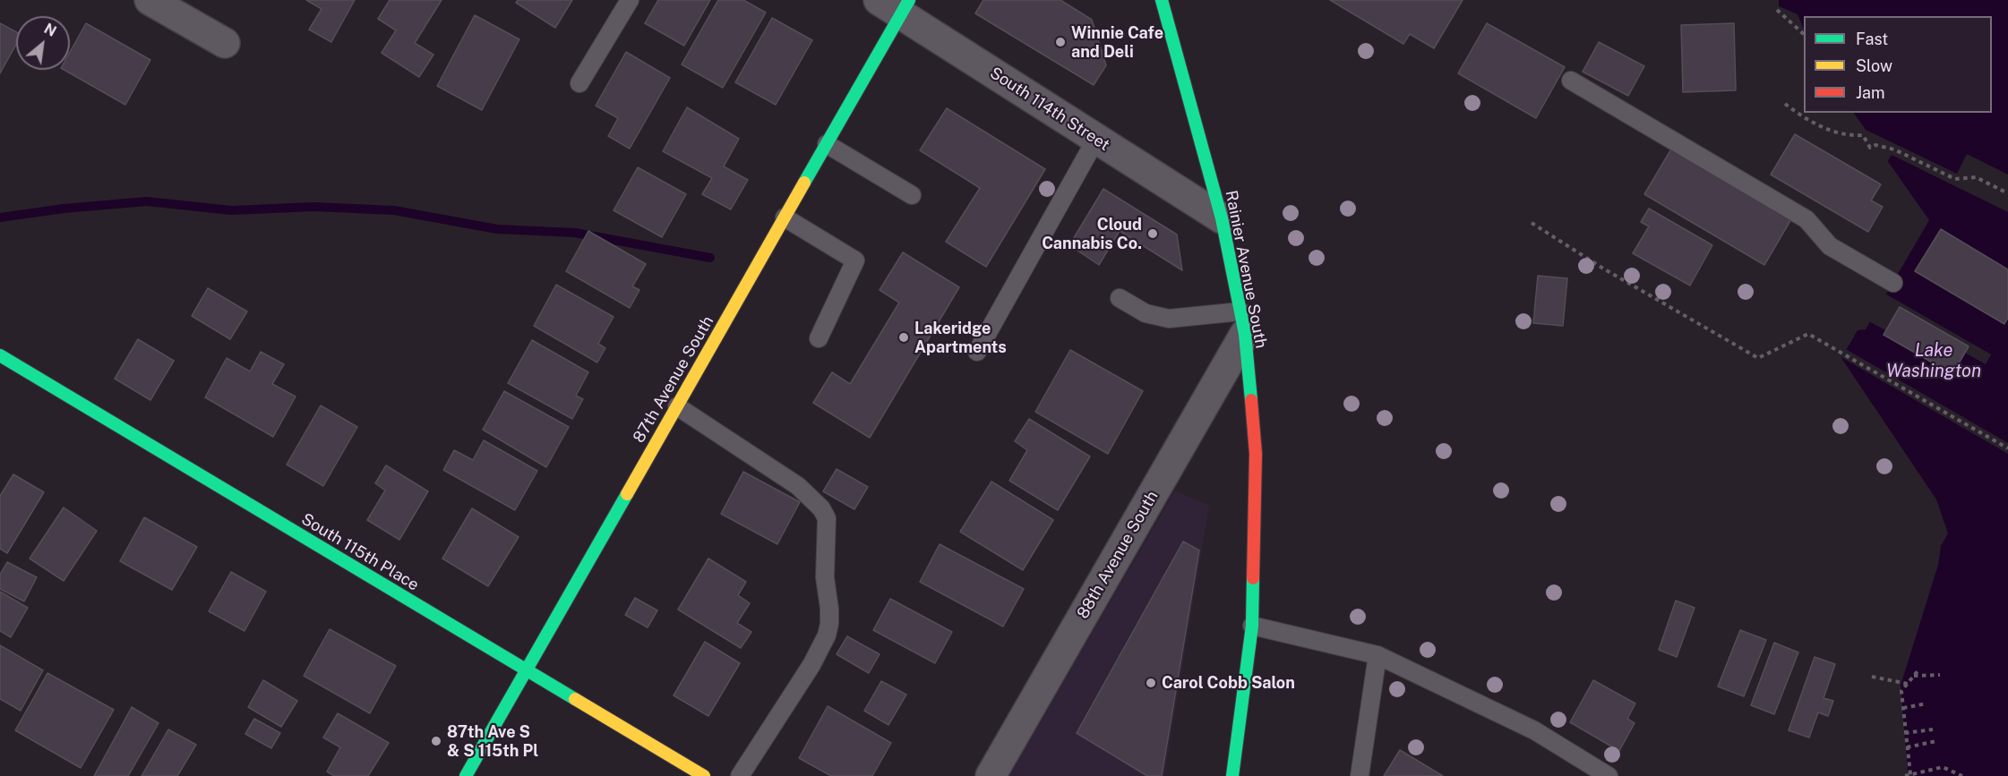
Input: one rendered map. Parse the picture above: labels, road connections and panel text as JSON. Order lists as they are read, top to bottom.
{
  "streets": {
    "street": [
      "South 114th Street",
      "Rainier Avenue South",
      "87th Avenue South",
      "South 115th Place",
      "88th Avenue South"
    ]
  },
  "crossings": [
    ["South 114th Street", "Rainier Avenue South"],
    ["South 114th Street", "87th Avenue South"],
    ["Rainier Avenue South", "88th Avenue South"],
    ["87th Avenue South", "South 115th Place"]
  ],
  "water": ["Lake Washington"],
  "places": [
    "Winnie Cafe and Deli",
    "Cloud Cannabis Co.",
    "Lakeridge Apartments",
    "Carol Cobb Salon",
    "87th Ave S & S 115th Pl"
  ],
  "legend": ["Fast", "Slow", "Jam"],
  "north": "top right"
}
